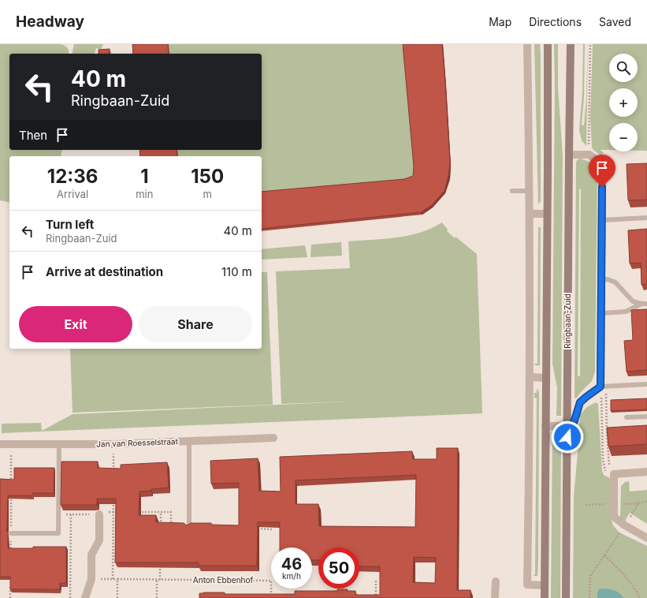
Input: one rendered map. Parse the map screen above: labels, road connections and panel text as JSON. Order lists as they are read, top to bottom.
{
  "streets": {
    "main road": ["Ringbaan-Zuid"],
    "street": ["Jan van Roesselstraat"],
    "path": ["Anton Ebbenhof"]
  },
  "page": {
    "header": "Headway",
    "nav": ["Map", "Directions", "Saved"],
    "map_buttons": ["+", "−"],
    "turn": ["40 m", "Ringbaan-Zuid"],
    "then": "Then",
    "eta": [
      "12:36",
      "Arrival",
      "1",
      "min",
      "150",
      "m"
    ],
    "list": [
      {
        "name": "Turn left",
        "note": "Ringbaan-Zuid",
        "value": "40 m"
      },
      {
        "name": "Arrive at destination",
        "value": "110 m"
      }
    ],
    "buttons": ["Exit", "Share"],
    "speed": "46 km/h",
    "limit": "50"
  }
}
